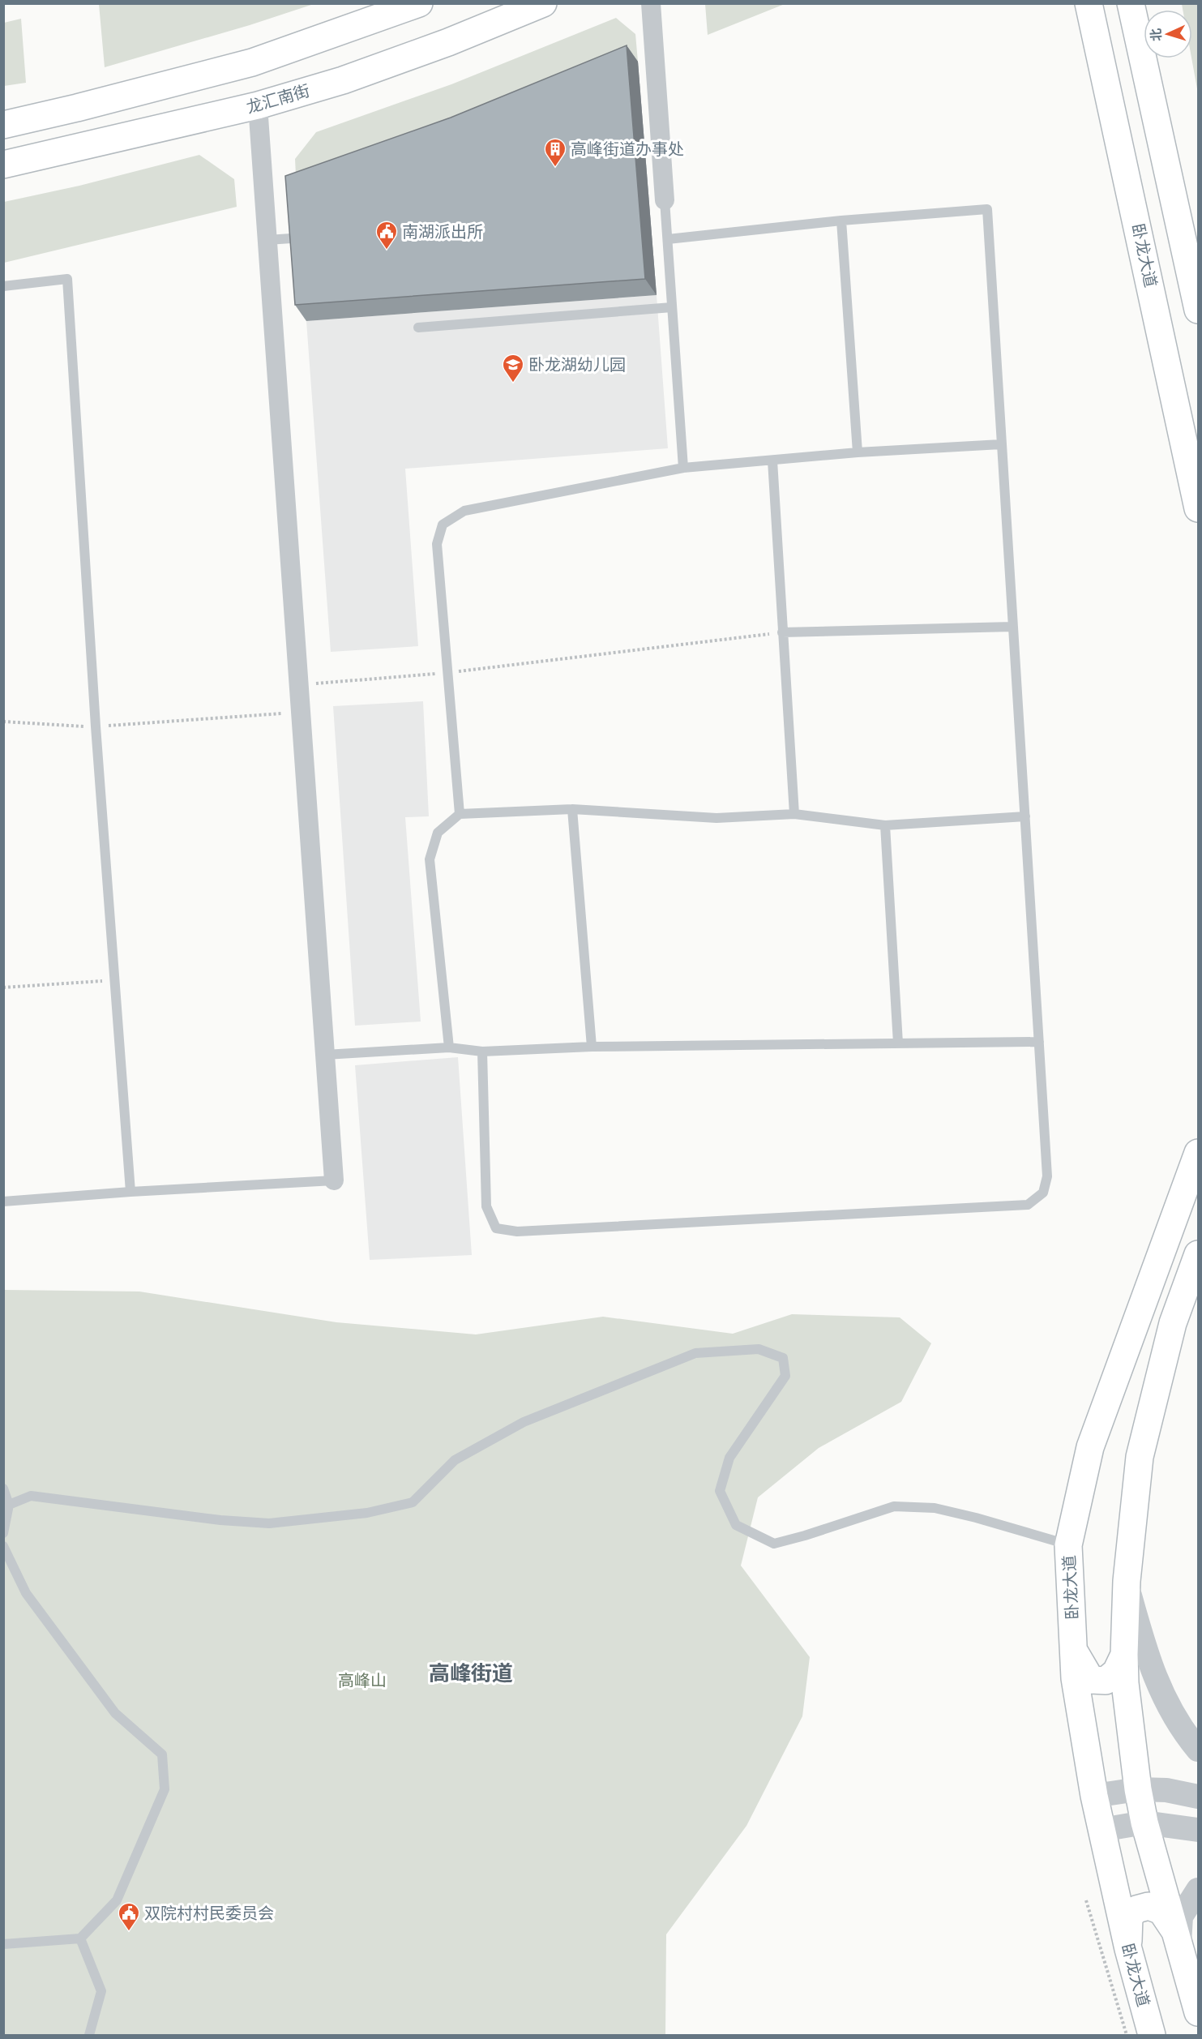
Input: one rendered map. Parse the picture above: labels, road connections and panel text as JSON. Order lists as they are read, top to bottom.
{
  "streets": {
    "main road": ["龙汇南街", "卧龙大道"]
  },
  "districts": ["高峰街道"],
  "parks": ["高峰山"],
  "places": {
    "building": ["高峰街道办事处"],
    "public building": ["南湖派出所", "双院村村民委员会"],
    "school or university": ["卧龙湖幼儿园"]
  },
  "north": "left"
}
